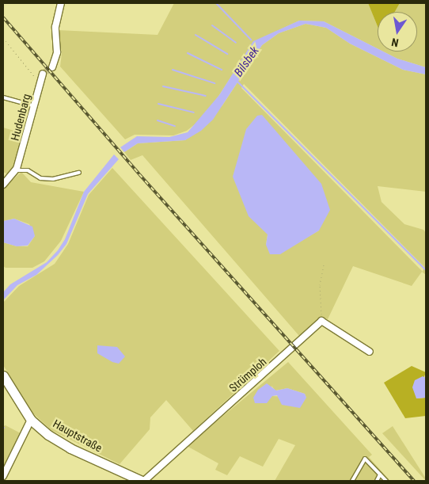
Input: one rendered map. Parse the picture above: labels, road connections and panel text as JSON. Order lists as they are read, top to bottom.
{
  "streets": {
    "main road": ["Hauptstraße"],
    "street": ["Hudenbarg", "Strümploh"]
  },
  "crossings": [
    ["Strümploh", "Hauptstraße"]
  ],
  "water": ["Bilsbek"],
  "north": "bottom"
}
